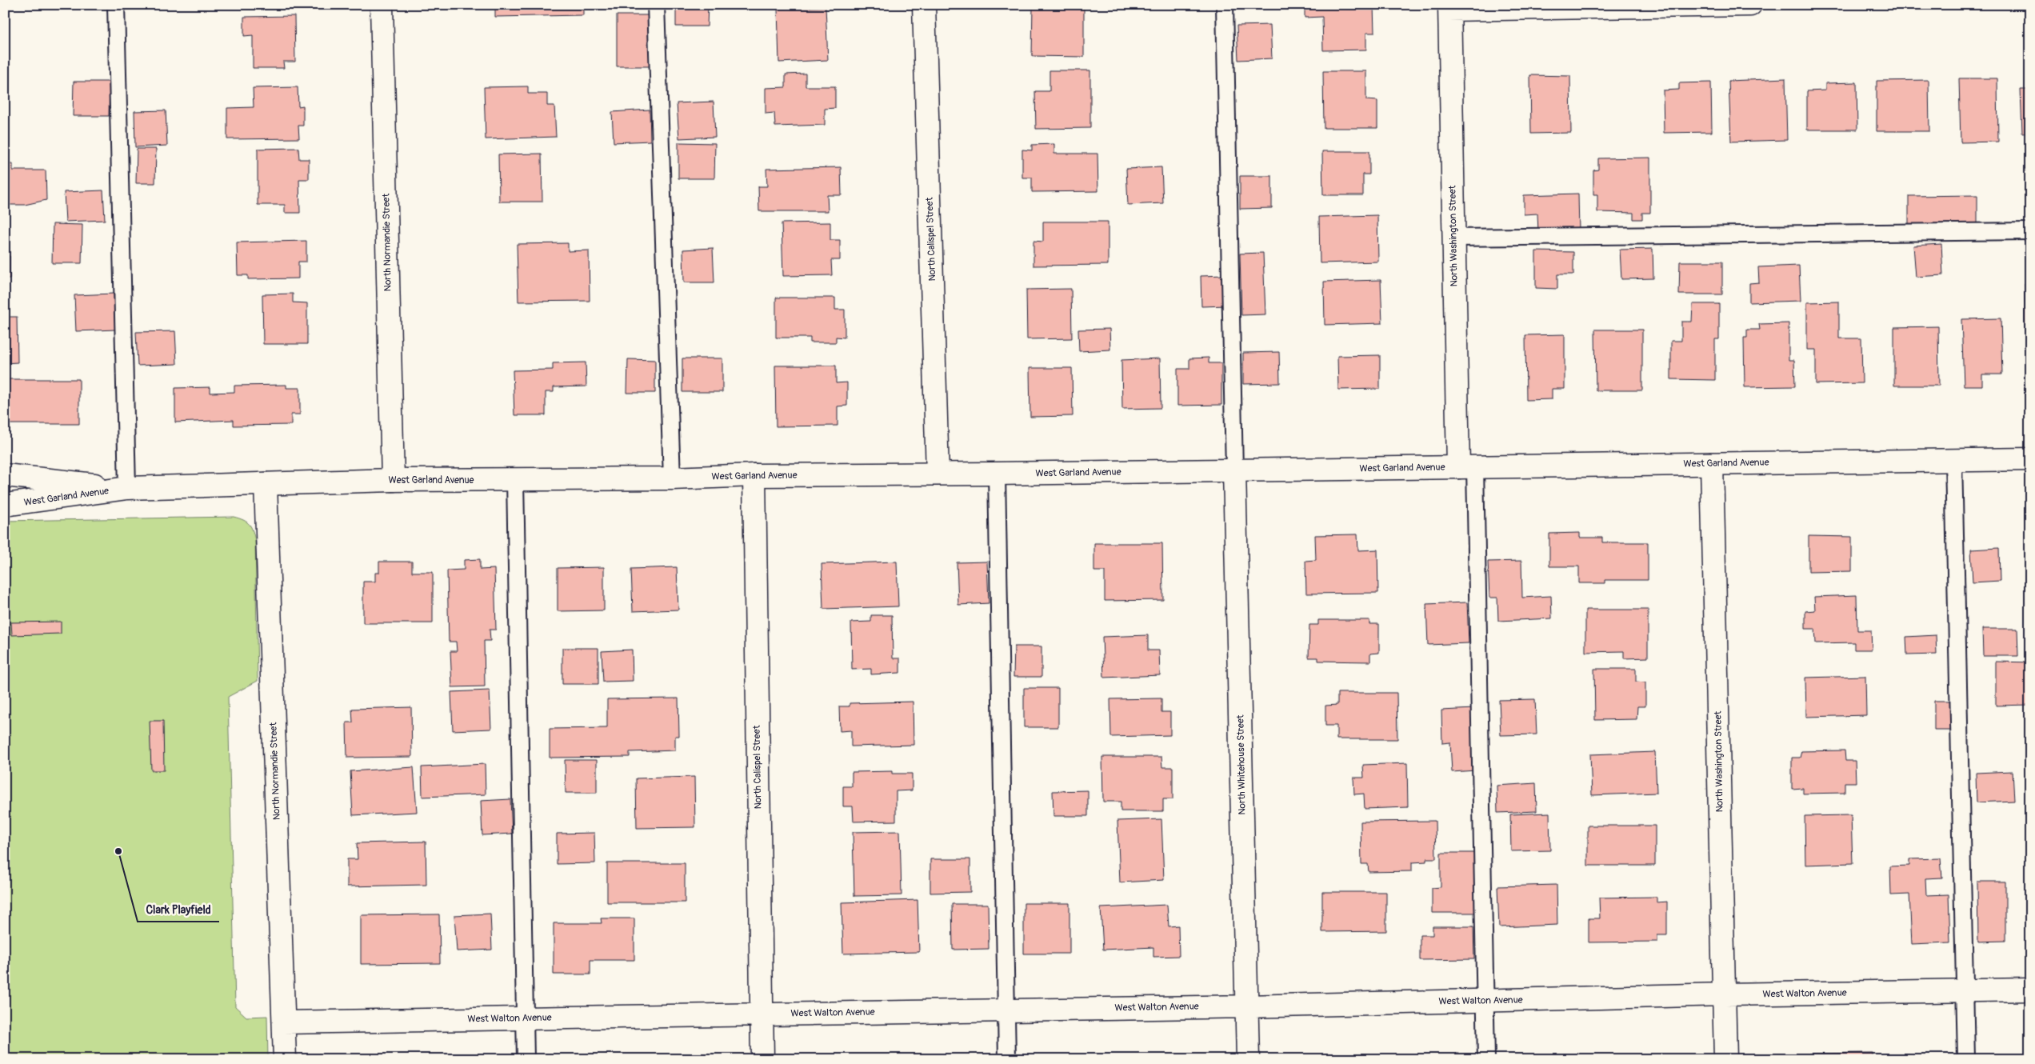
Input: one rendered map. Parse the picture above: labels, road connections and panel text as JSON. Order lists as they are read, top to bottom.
{
  "streets": {
    "street": [
      "North Washington Street",
      "North Calispel Street",
      "North Normandie Street",
      "West Garland Avenue",
      "North Whitehouse Street",
      "West Walton Avenue"
    ]
  },
  "crossings": [
    ["North Washington Street", "West Garland Avenue"],
    ["North Washington Street", "West Walton Avenue"],
    ["North Calispel Street", "West Garland Avenue"],
    ["North Calispel Street", "West Walton Avenue"],
    ["North Normandie Street", "West Garland Avenue"],
    ["North Normandie Street", "West Walton Avenue"],
    ["West Garland Avenue", "North Whitehouse Street"],
    ["North Whitehouse Street", "West Walton Avenue"]
  ],
  "places": ["Clark Playfield"]
}
